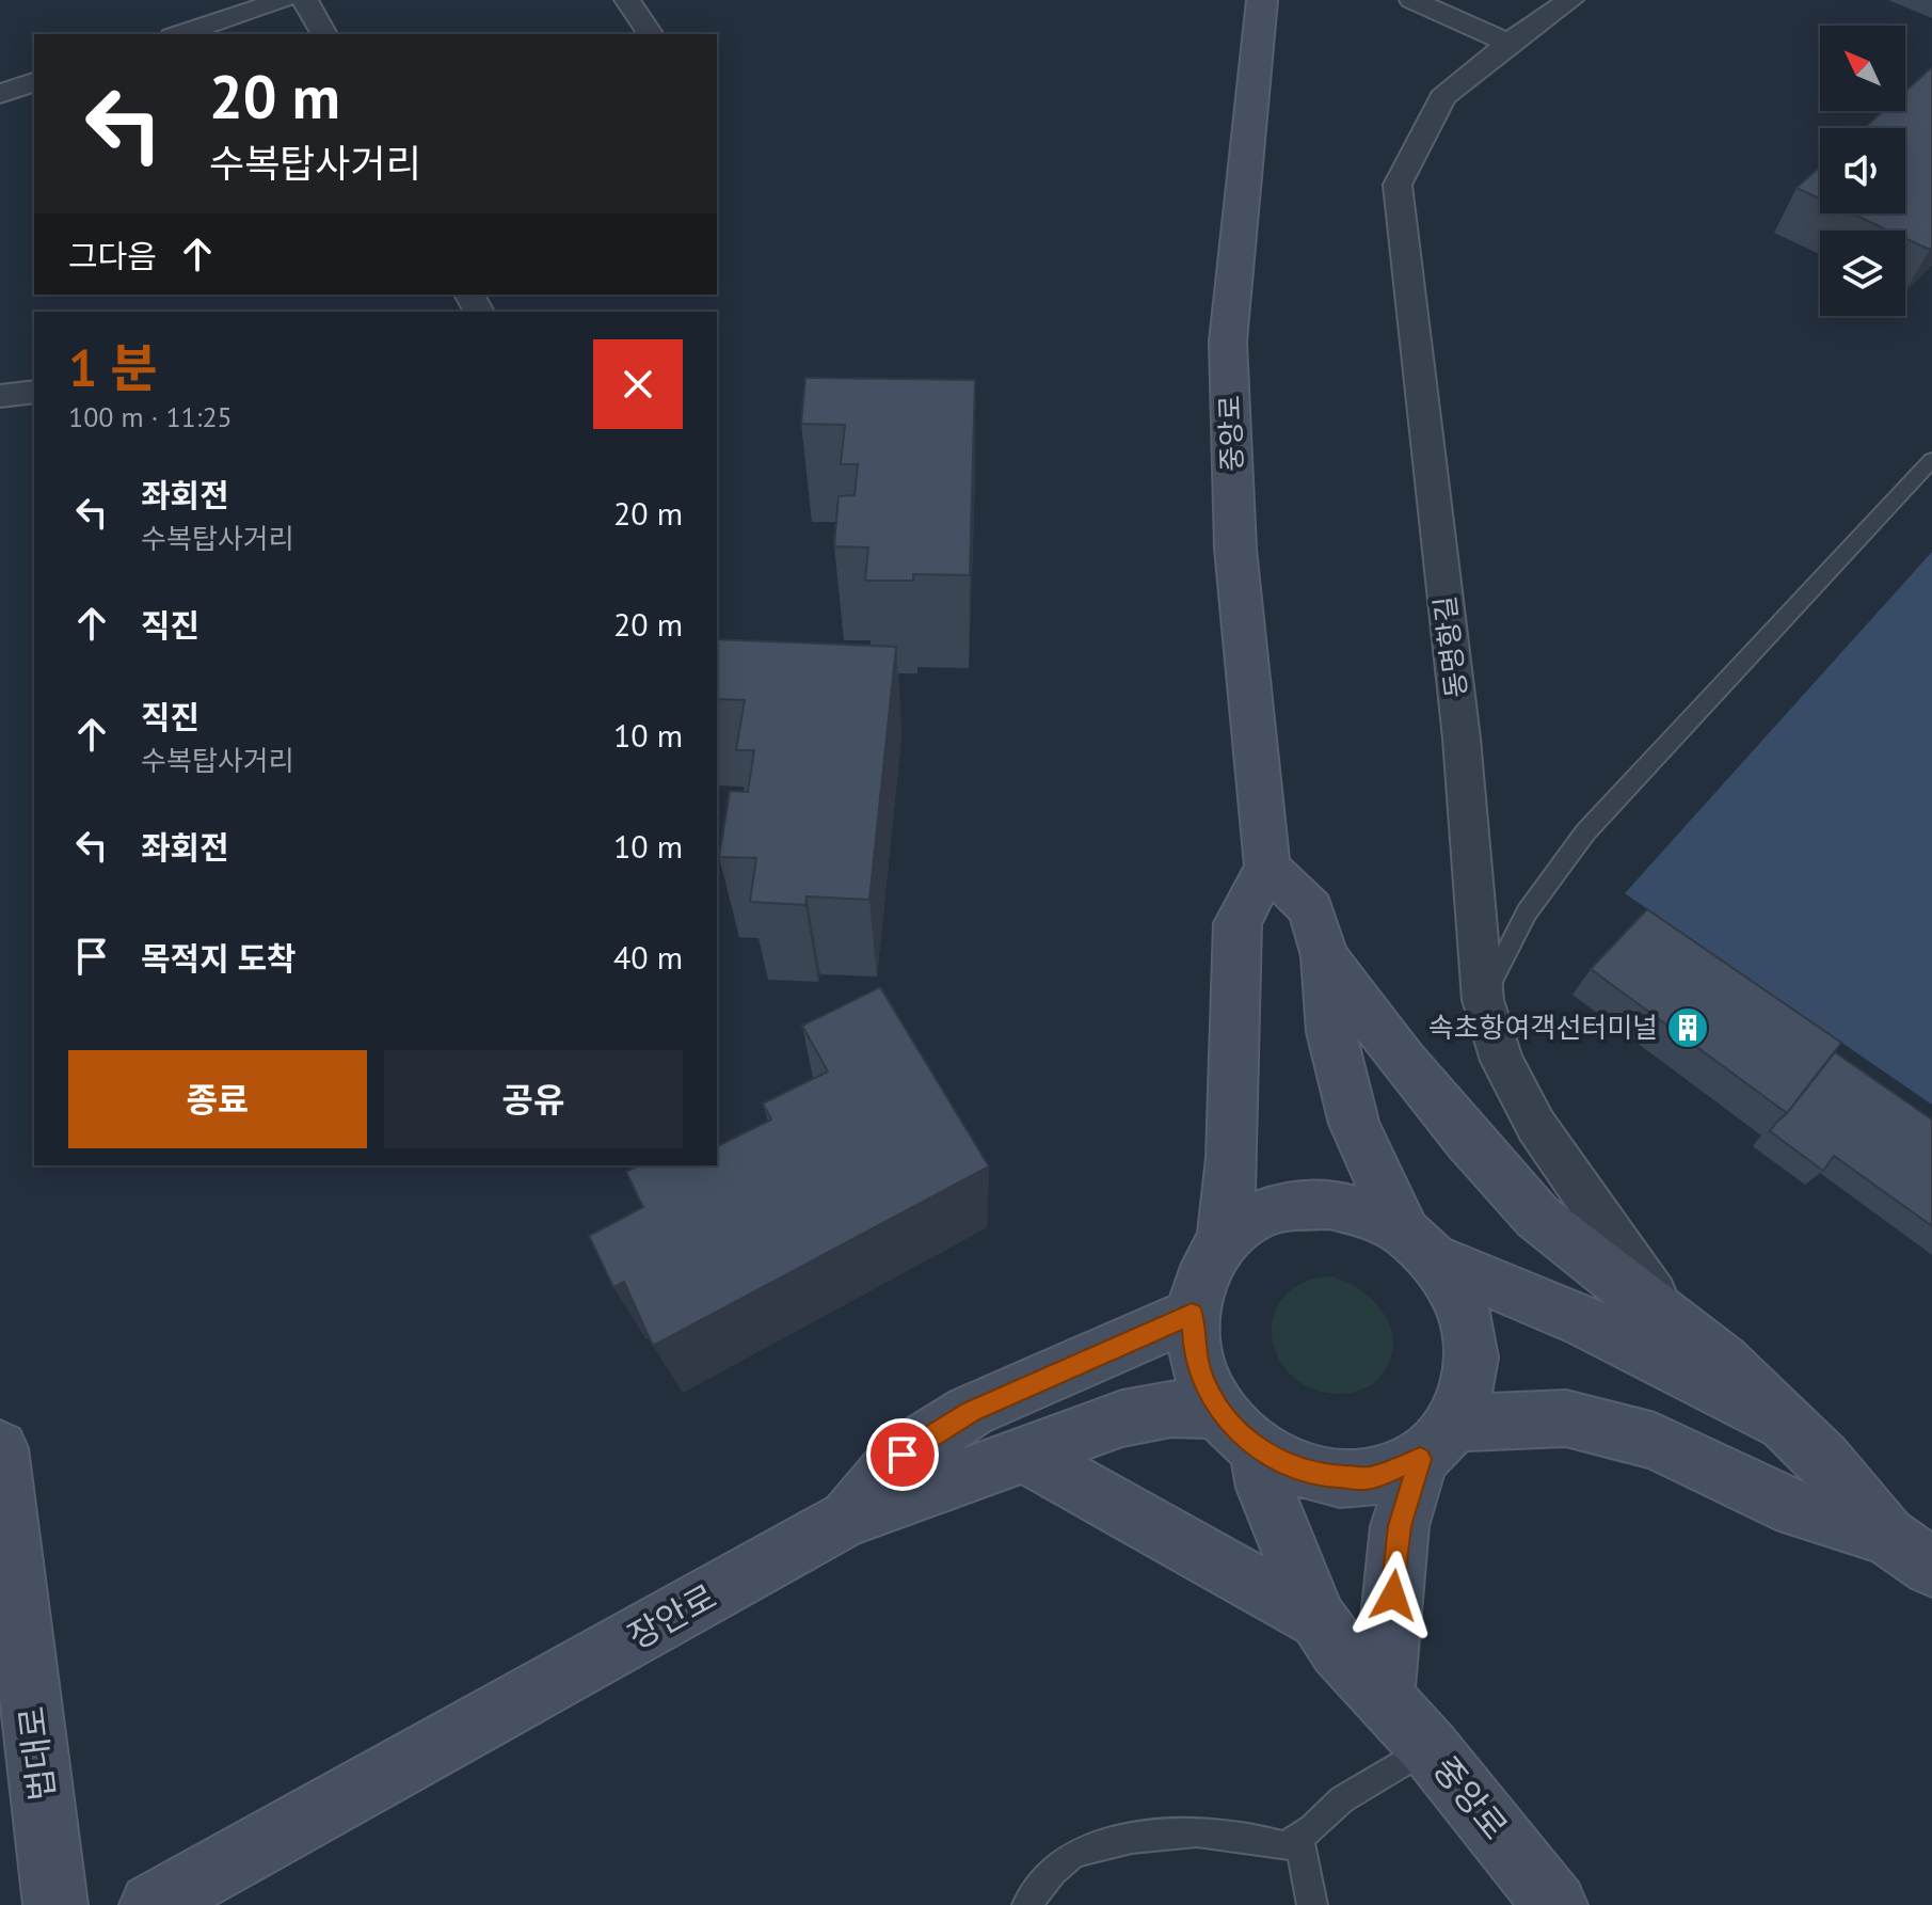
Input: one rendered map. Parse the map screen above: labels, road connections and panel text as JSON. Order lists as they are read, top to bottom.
{
  "streets": {
    "street": [
      "중앙로",
      "동명항길",
      "장안로",
      "법대로"
    ]
  },
  "places": {
    "building": ["속초항여객선터미널"]
  },
  "north": "top left",
  "page": {
    "turn": ["20 m", "수복탑사거리"],
    "then": "그다음",
    "heading": ["1 분", "100 m · 11:25"],
    "list": [
      {
        "name": "좌회전",
        "note": "수복탑사거리",
        "value": "20 m"
      },
      {
        "name": "직진",
        "value": "20 m"
      },
      {
        "name": "직진",
        "note": "수복탑사거리",
        "value": "10 m"
      },
      {
        "name": "좌회전",
        "value": "10 m"
      },
      {
        "name": "목적지 도착",
        "value": "40 m"
      }
    ],
    "buttons": ["종료", "공유"]
  }
}
